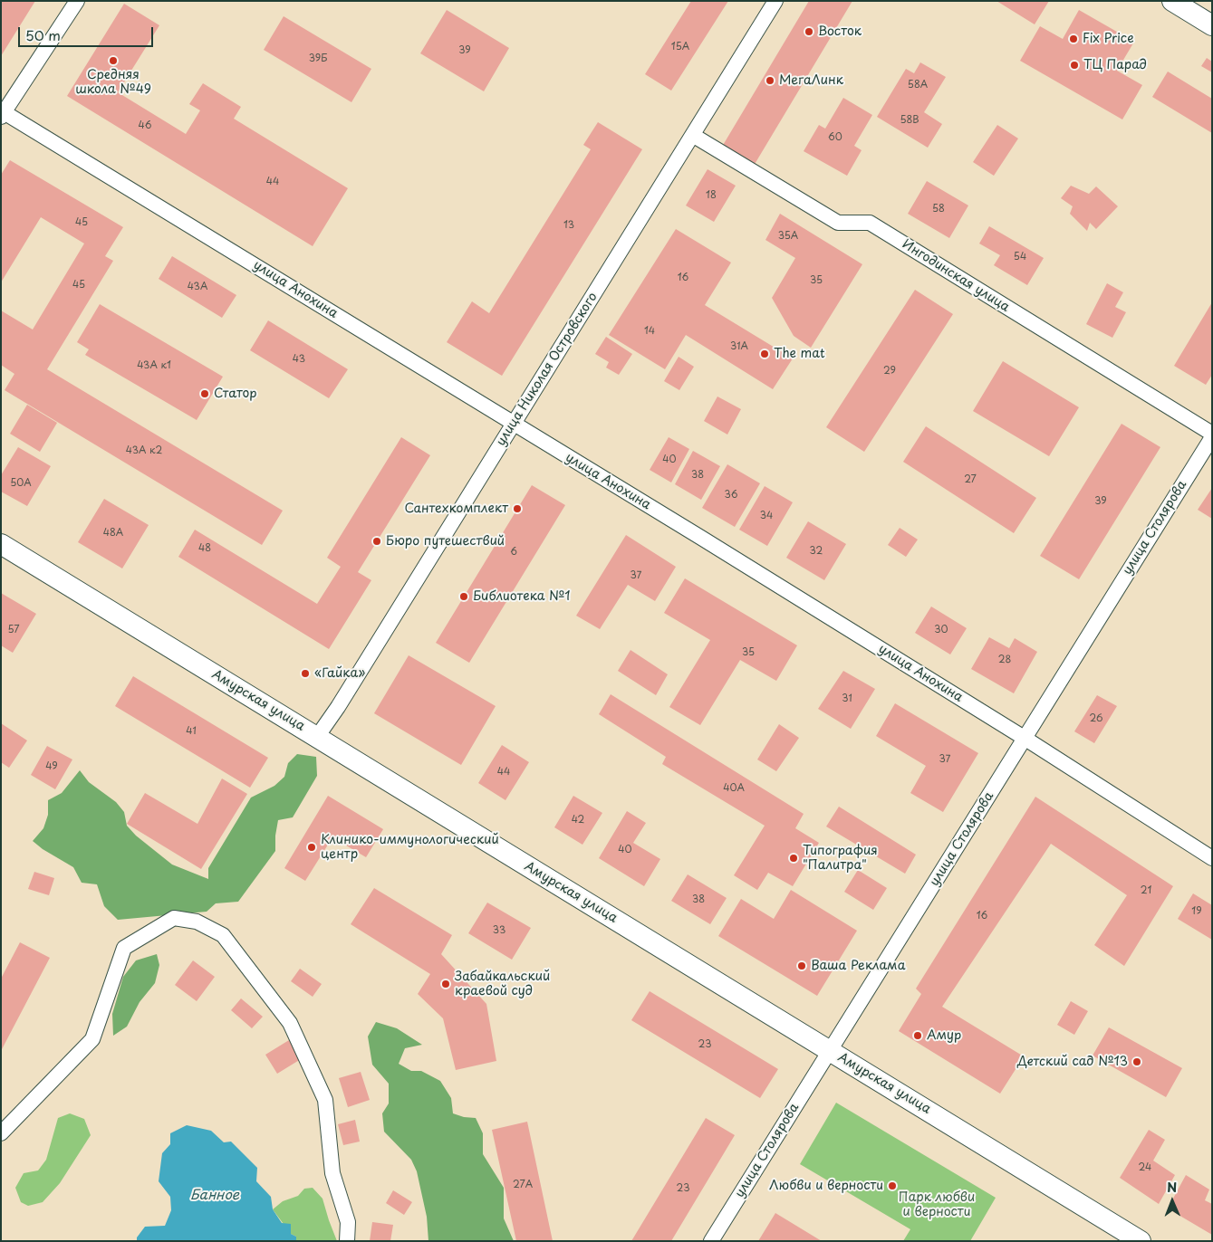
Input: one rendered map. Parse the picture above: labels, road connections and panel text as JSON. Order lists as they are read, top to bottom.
{
  "streets": {
    "main road": ["Амурская улица"],
    "street": [
      "Ингодинская улица",
      "улица Анохина",
      "улица Николая Островского",
      "улица Столярова"
    ]
  },
  "crossings": [
    ["Ингодинская улица", "улица Николая Островского"],
    ["улица Анохина", "улица Николая Островского"],
    ["улица Анохина", "улица Столярова"],
    ["улица Николая Островского", "Амурская улица"],
    ["улица Столярова", "Амурская улица"]
  ],
  "water": ["Банное"],
  "parks": ["Парк любви и верности"],
  "places": [
    "Восток",
    "Fix Price",
    "Средняя школа №49",
    "ТЦ Парад",
    "МегаЛинк",
    "The mat",
    "Статор",
    "Сантехкомплект",
    "Бюро путешествий",
    "Библиотека №1",
    "«Гайка»",
    "Клинико-иммунологический центр",
    "Типография \"Палитра\"",
    "Ваша Реклама",
    "Забайкальский краевой суд",
    "Амур",
    "Детский сад №13",
    "Любви и верности"
  ],
  "house_numbers": [
    "15А",
    "39",
    "39Б",
    "58А",
    "58В",
    "46",
    "60",
    "44",
    "18",
    "58",
    "45",
    "13",
    "35А",
    "54",
    "16",
    "35",
    "45",
    "43А",
    "14",
    "31А",
    "43",
    "43А к1",
    "29",
    "43А к2",
    "40",
    "38",
    "27",
    "50А",
    "36",
    "39",
    "34",
    "48А",
    "48",
    "32",
    "6",
    "37",
    "57",
    "30",
    "35",
    "28",
    "31",
    "26",
    "41",
    "37",
    "49",
    "44",
    "40А",
    "42",
    "40",
    "21",
    "38",
    "19",
    "16",
    "33",
    "23",
    "24",
    "27А",
    "23"
  ],
  "scale_bar": "50 m",
  "north": "top"
}
